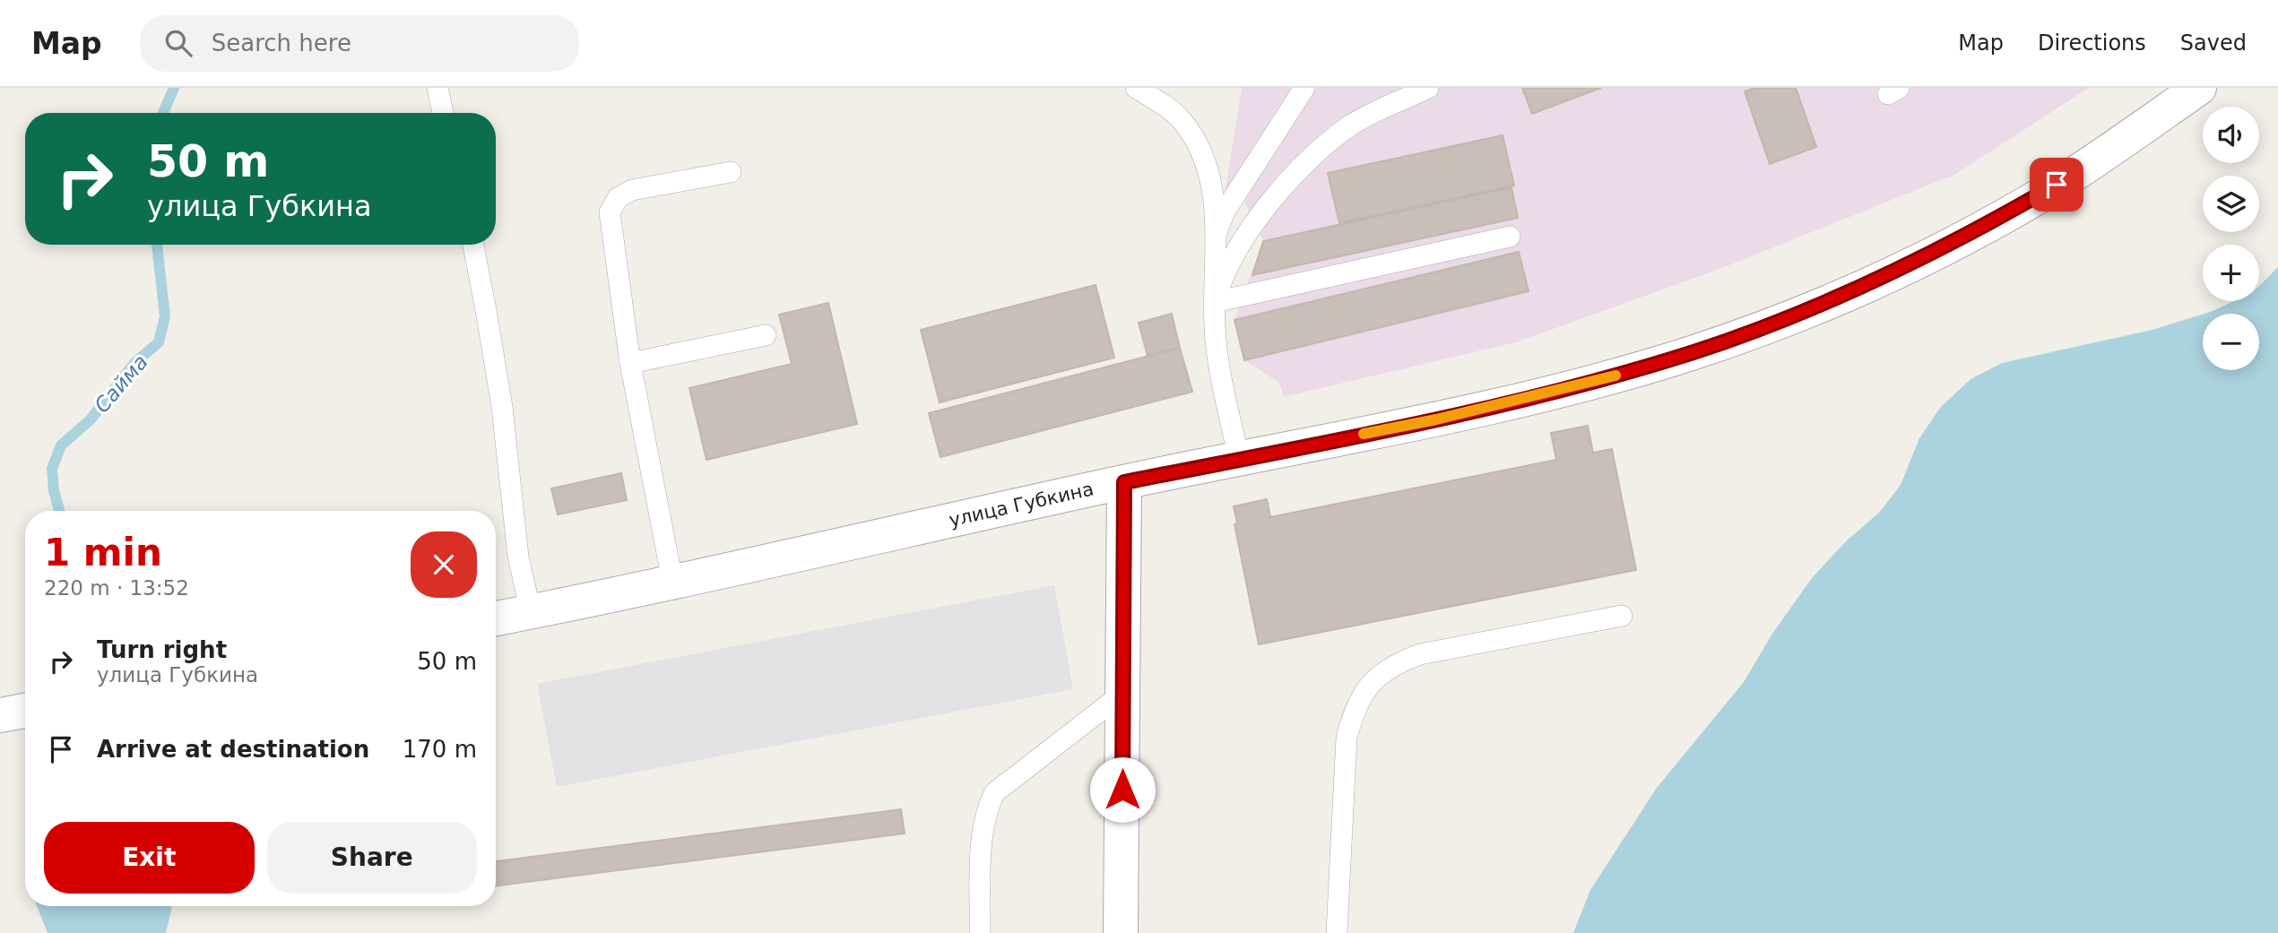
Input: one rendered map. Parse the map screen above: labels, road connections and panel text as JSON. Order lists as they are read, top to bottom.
{
  "streets": {
    "street": ["улица Губкина"]
  },
  "water": ["Сайма"],
  "page": {
    "header": "Map",
    "search": "Search here",
    "nav": ["Map", "Directions", "Saved"],
    "map_buttons": ["+", "−"],
    "turn": ["50 m", "улица Губкина"],
    "heading": ["1 min", "220 m · 13:52"],
    "list": [
      {
        "name": "Turn right",
        "note": "улица Губкина",
        "value": "50 m"
      },
      {
        "name": "Arrive at destination",
        "value": "170 m"
      }
    ],
    "buttons": ["Exit", "Share"]
  }
}
